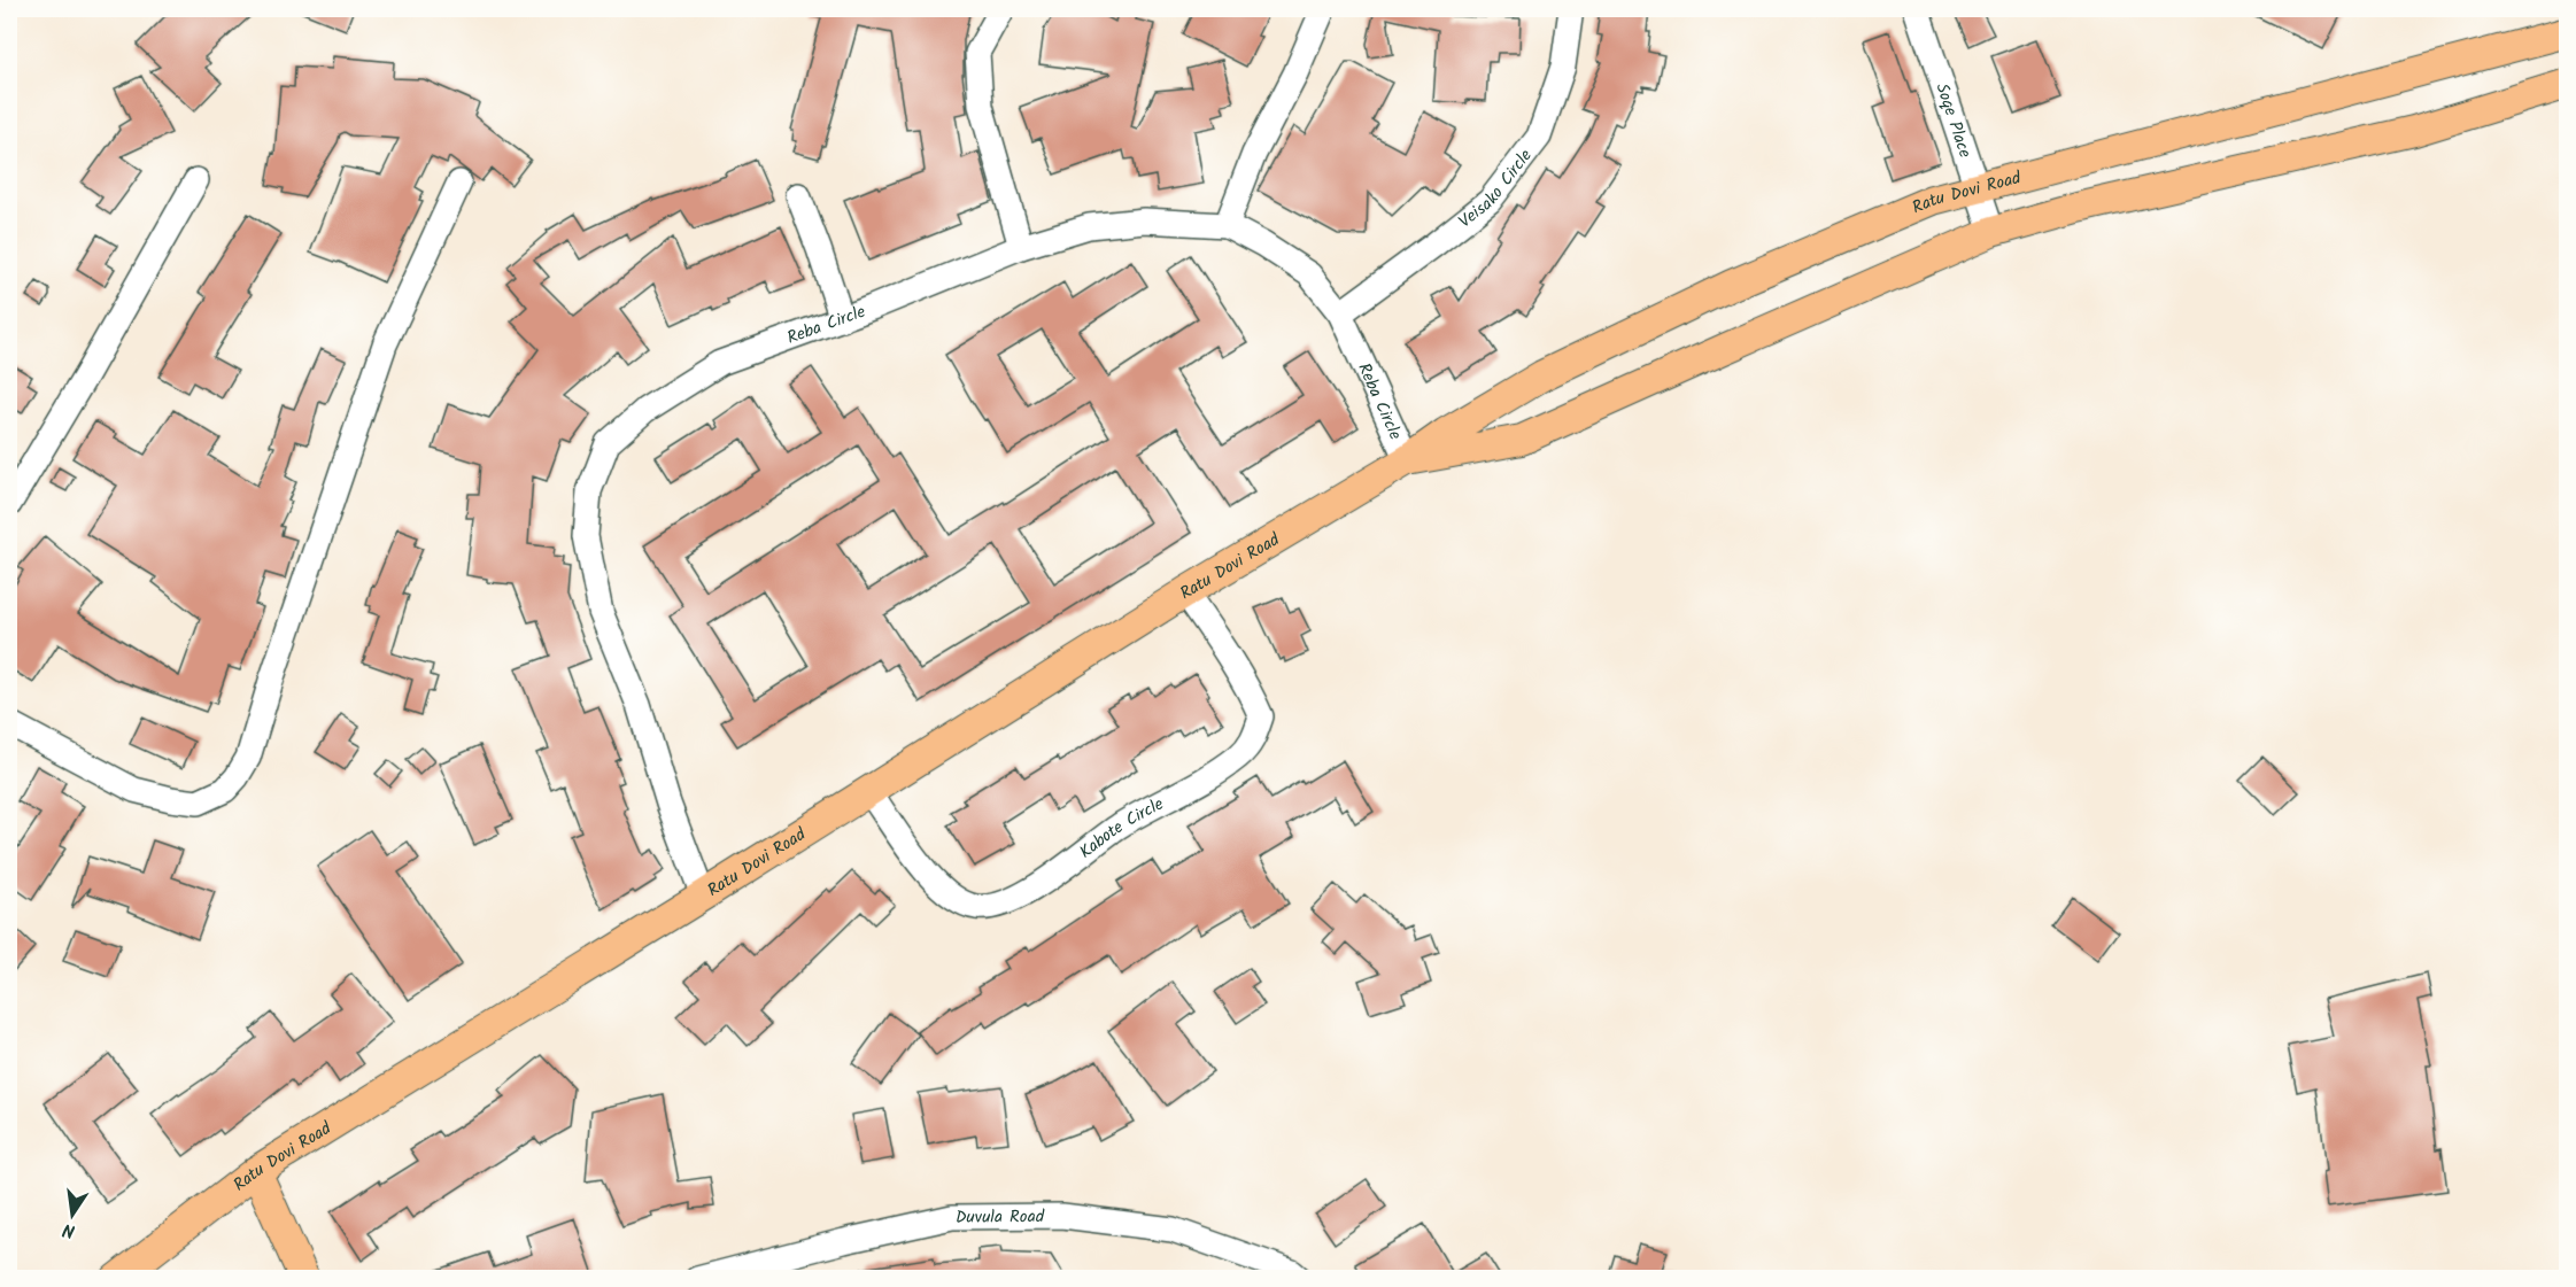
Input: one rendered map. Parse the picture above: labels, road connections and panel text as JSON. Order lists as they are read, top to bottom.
{
  "streets": {
    "main road": ["Ratu Dovi Road"],
    "street": [
      "Soqe Place",
      "Veisako Circle",
      "Reba Circle",
      "Kabote Circle",
      "Duvula Road"
    ]
  },
  "crossings": [
    ["Soqe Place", "Ratu Dovi Road"],
    ["Veisako Circle", "Reba Circle"],
    ["Ratu Dovi Road", "Reba Circle"],
    ["Ratu Dovi Road", "Kabote Circle"]
  ],
  "north": "bottom"
}
